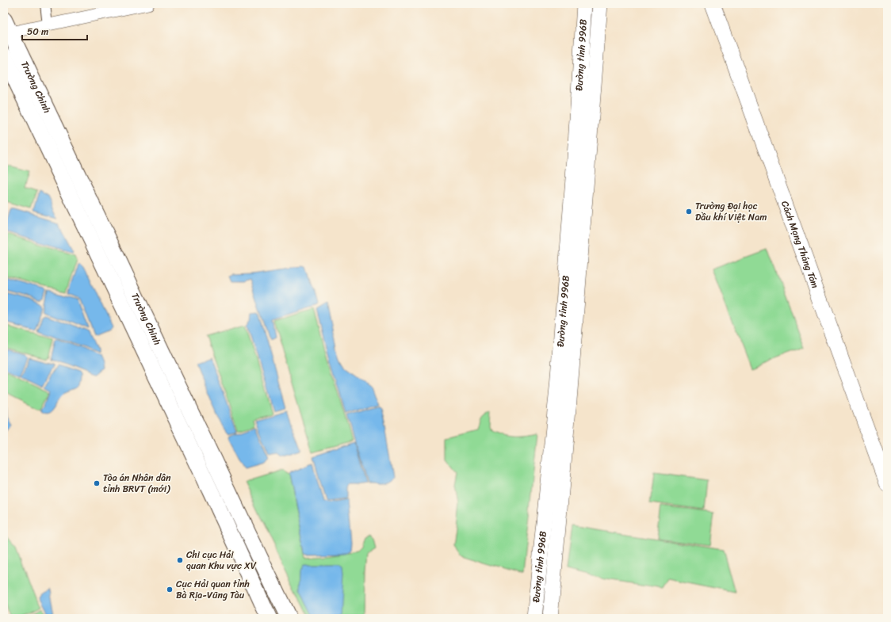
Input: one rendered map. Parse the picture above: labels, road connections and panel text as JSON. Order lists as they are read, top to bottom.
{
  "streets": {
    "highway": ["Trường Chinh"],
    "main road": ["Đường tỉnh 996B", "Cách Mạng Tháng Tám"]
  },
  "places": [
    "Trường Đại học Dầu khí Việt Nam",
    "Tòa án Nhân dân tỉnh BRVT (mới)",
    "Chi cục Hải quan Khu vực XV",
    "Cục Hải quan tỉnh Bà Rịa-Vũng Tàu"
  ],
  "scale_bar": "50 m"
}
